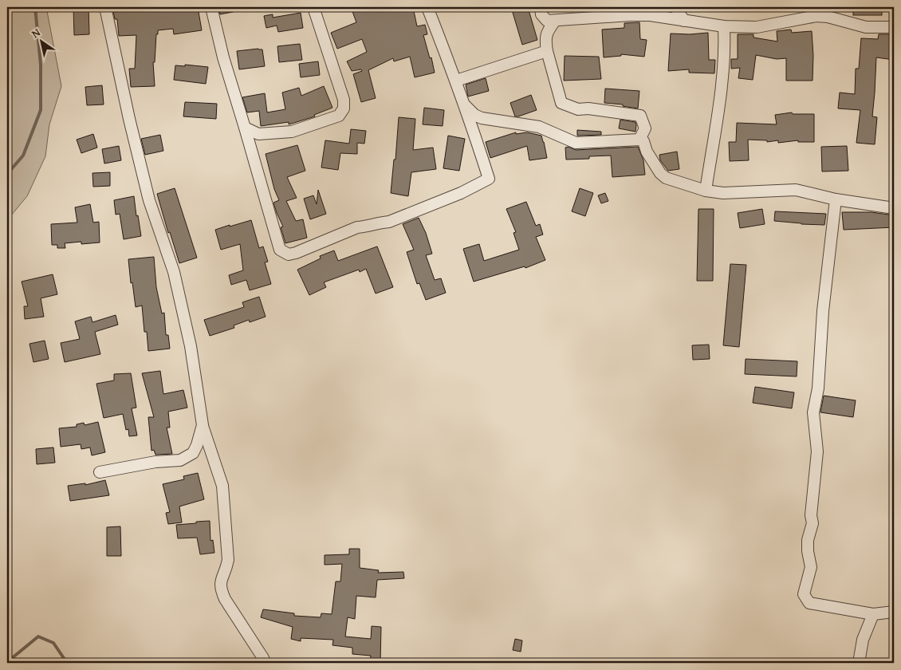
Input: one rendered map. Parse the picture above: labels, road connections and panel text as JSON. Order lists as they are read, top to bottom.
{
  "north": "top left"
}
